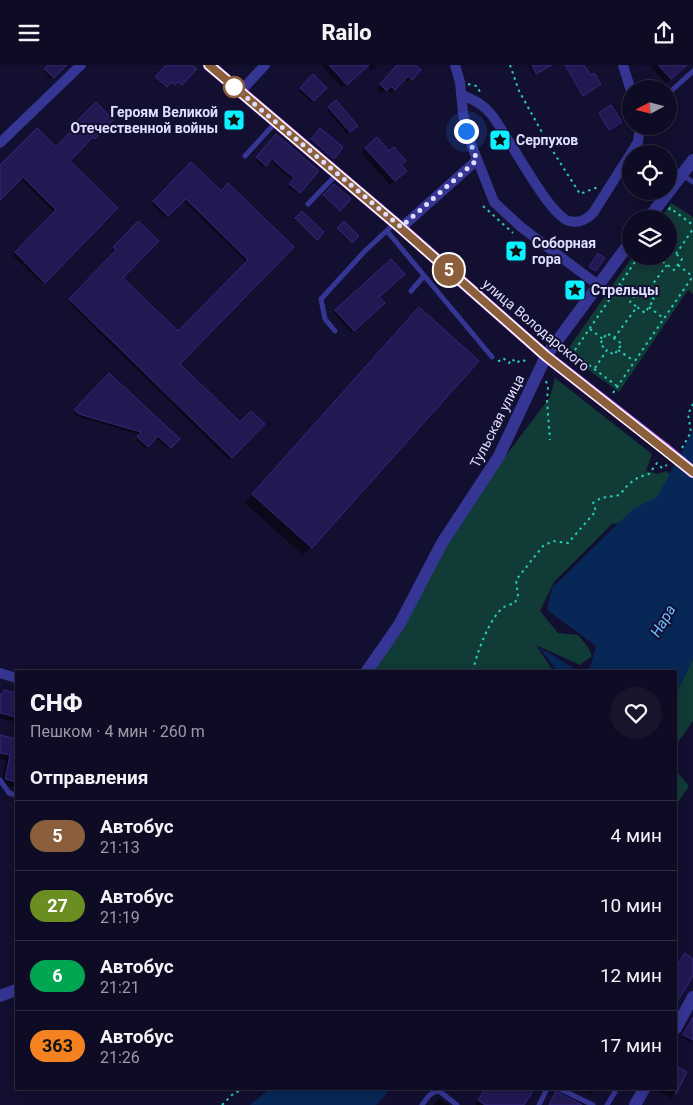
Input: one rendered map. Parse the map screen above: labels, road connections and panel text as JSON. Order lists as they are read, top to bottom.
{
  "streets": {
    "main road": ["улица Володарского"],
    "street": ["Тульская улица"]
  },
  "crossings": [
    ["улица Володарского", "Тульская улица"]
  ],
  "water": ["Нара"],
  "places": {
    "place": [
      "Героям Великой Отечественной войны",
      "Серпухов",
      "Соборная гора",
      "Стрельцы"
    ]
  },
  "lines": ["bus line 5"],
  "north": "left",
  "page": {
    "header": "Railo",
    "on_map": "5",
    "heading": [
      ["СНФ", "Пешком · 4 мин · 260 m"],
      "Отправления"
    ],
    "list": [
      {
        "mark": "5",
        "name": "Автобус",
        "note": "21:13",
        "value": "4 мин"
      },
      {
        "mark": "27",
        "name": "Автобус",
        "note": "21:19",
        "value": "10 мин"
      },
      {
        "mark": "6",
        "name": "Автобус",
        "note": "21:21",
        "value": "12 мин"
      },
      {
        "mark": "363",
        "name": "Автобус",
        "note": "21:26",
        "value": "17 мин"
      }
    ]
  }
}
